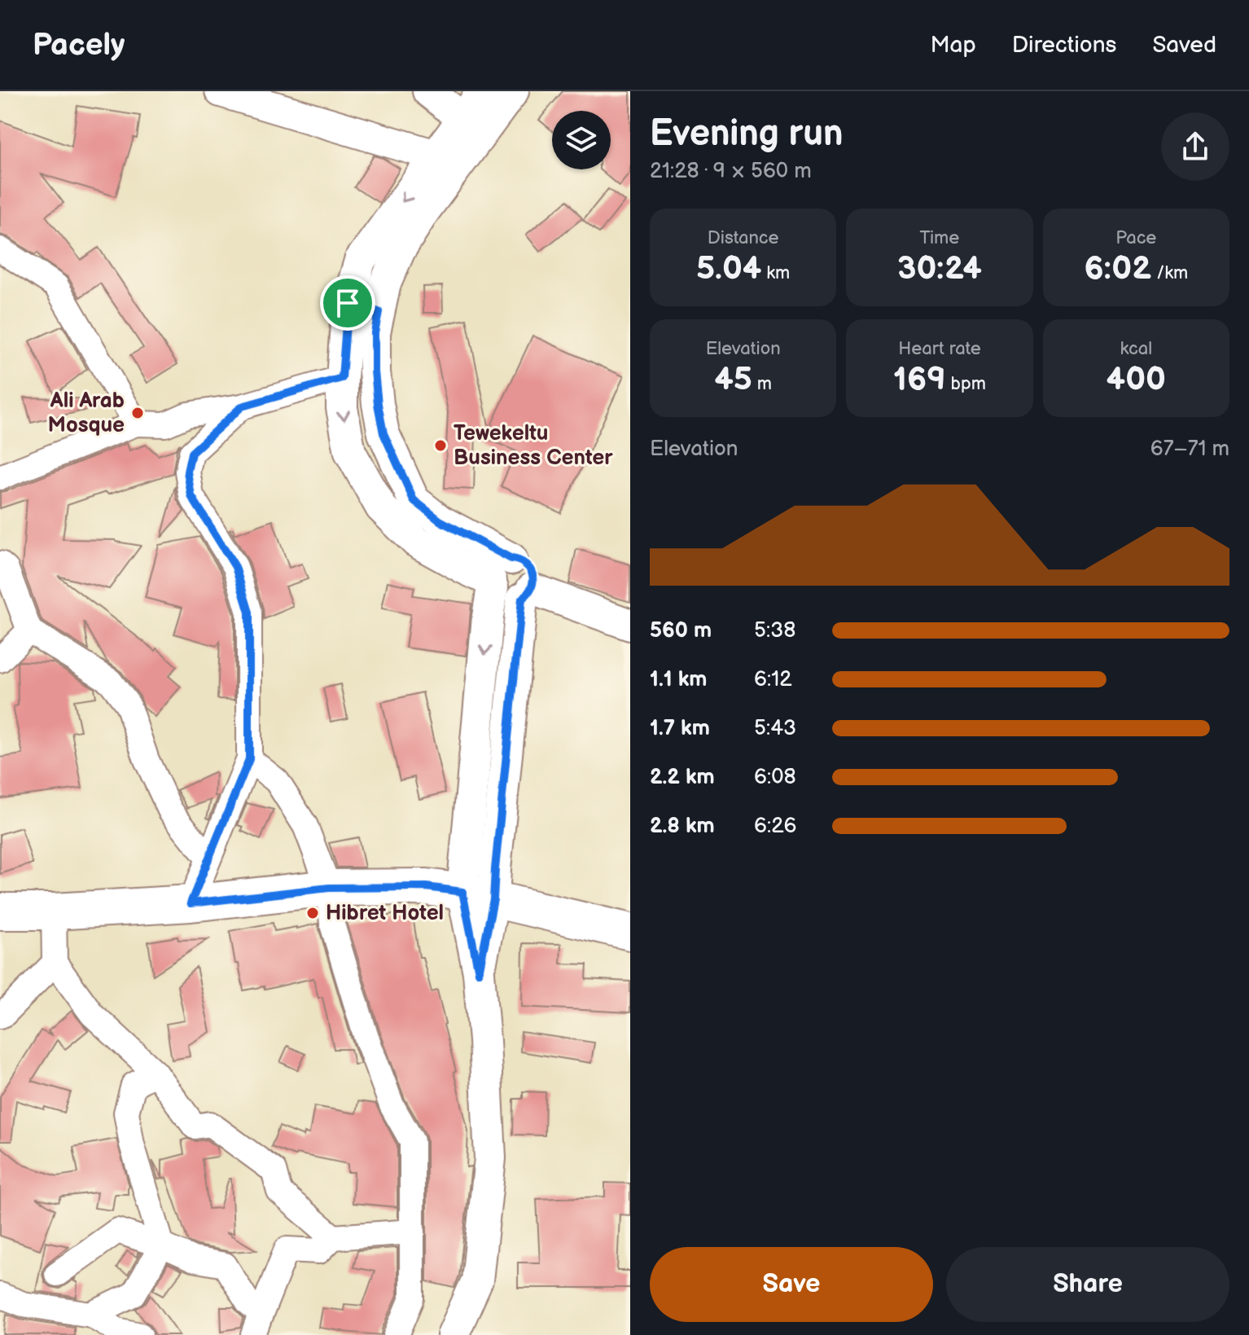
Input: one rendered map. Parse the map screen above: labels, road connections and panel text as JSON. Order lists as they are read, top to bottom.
{
  "places": ["Ali Arab Mosque", "Tewekeltu Business Center", "Hibret Hotel"],
  "page": {
    "header": "Pacely",
    "nav": ["Map", "Directions", "Saved"],
    "heading": ["Evening run", "21:28 · 9 × 560 m"],
    "stats": [
      ["Distance", "5.04 km"],
      ["Time", "30:24"],
      ["Pace", "6:02 /km"],
      ["Elevation", "45 m"],
      ["Heart rate", "169 bpm"],
      ["kcal", "400"]
    ],
    "chart": ["Elevation", "67–71 m"],
    "list": [
      {
        "name": "560 m",
        "note": "5:38"
      },
      {
        "name": "1.1 km",
        "note": "6:12"
      },
      {
        "name": "1.7 km",
        "note": "5:43"
      },
      {
        "name": "2.2 km",
        "note": "6:08"
      },
      {
        "name": "2.8 km",
        "note": "6:26"
      }
    ],
    "buttons": ["Save", "Share"]
  }
}
